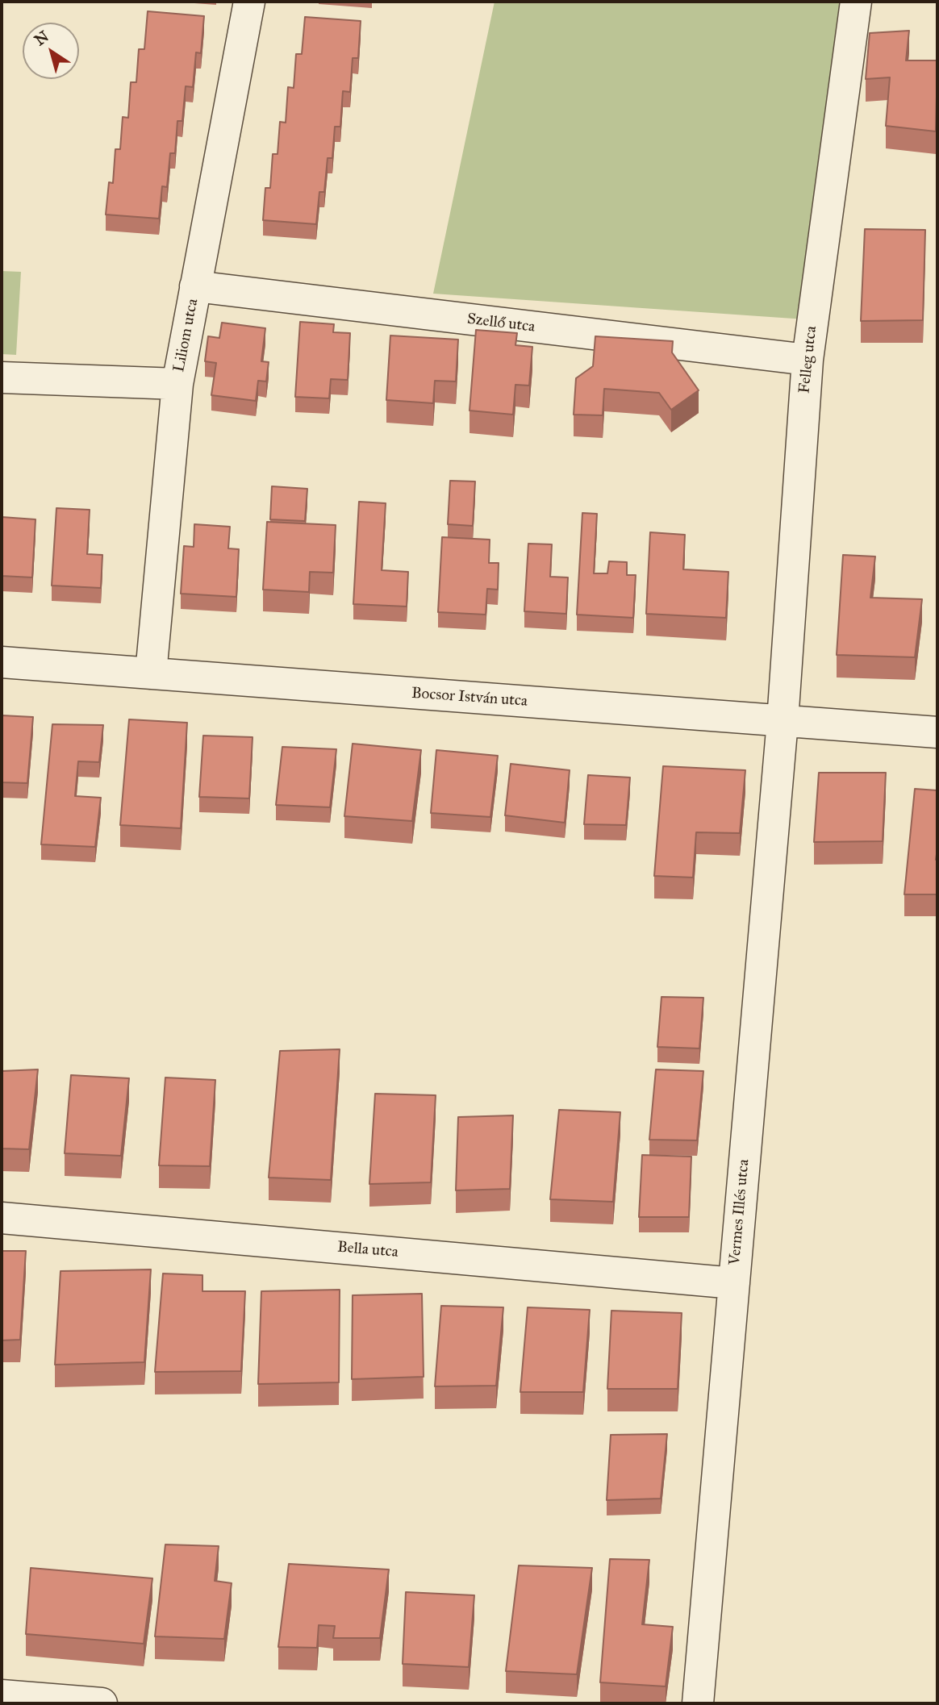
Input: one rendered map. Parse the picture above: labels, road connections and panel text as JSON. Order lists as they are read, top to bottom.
{
  "streets": {
    "street": [
      "Szellő utca",
      "Liliom utca",
      "Felleg utca",
      "Bocsor István utca",
      "Vermes Illés utca",
      "Bella utca"
    ]
  },
  "crossings": [
    ["Szellő utca", "Liliom utca"],
    ["Szellő utca", "Felleg utca"],
    ["Liliom utca", "Bocsor István utca"],
    ["Felleg utca", "Bocsor István utca"],
    ["Felleg utca", "Vermes Illés utca"],
    ["Bocsor István utca", "Vermes Illés utca"],
    ["Vermes Illés utca", "Bella utca"]
  ],
  "north": "top left"
}
